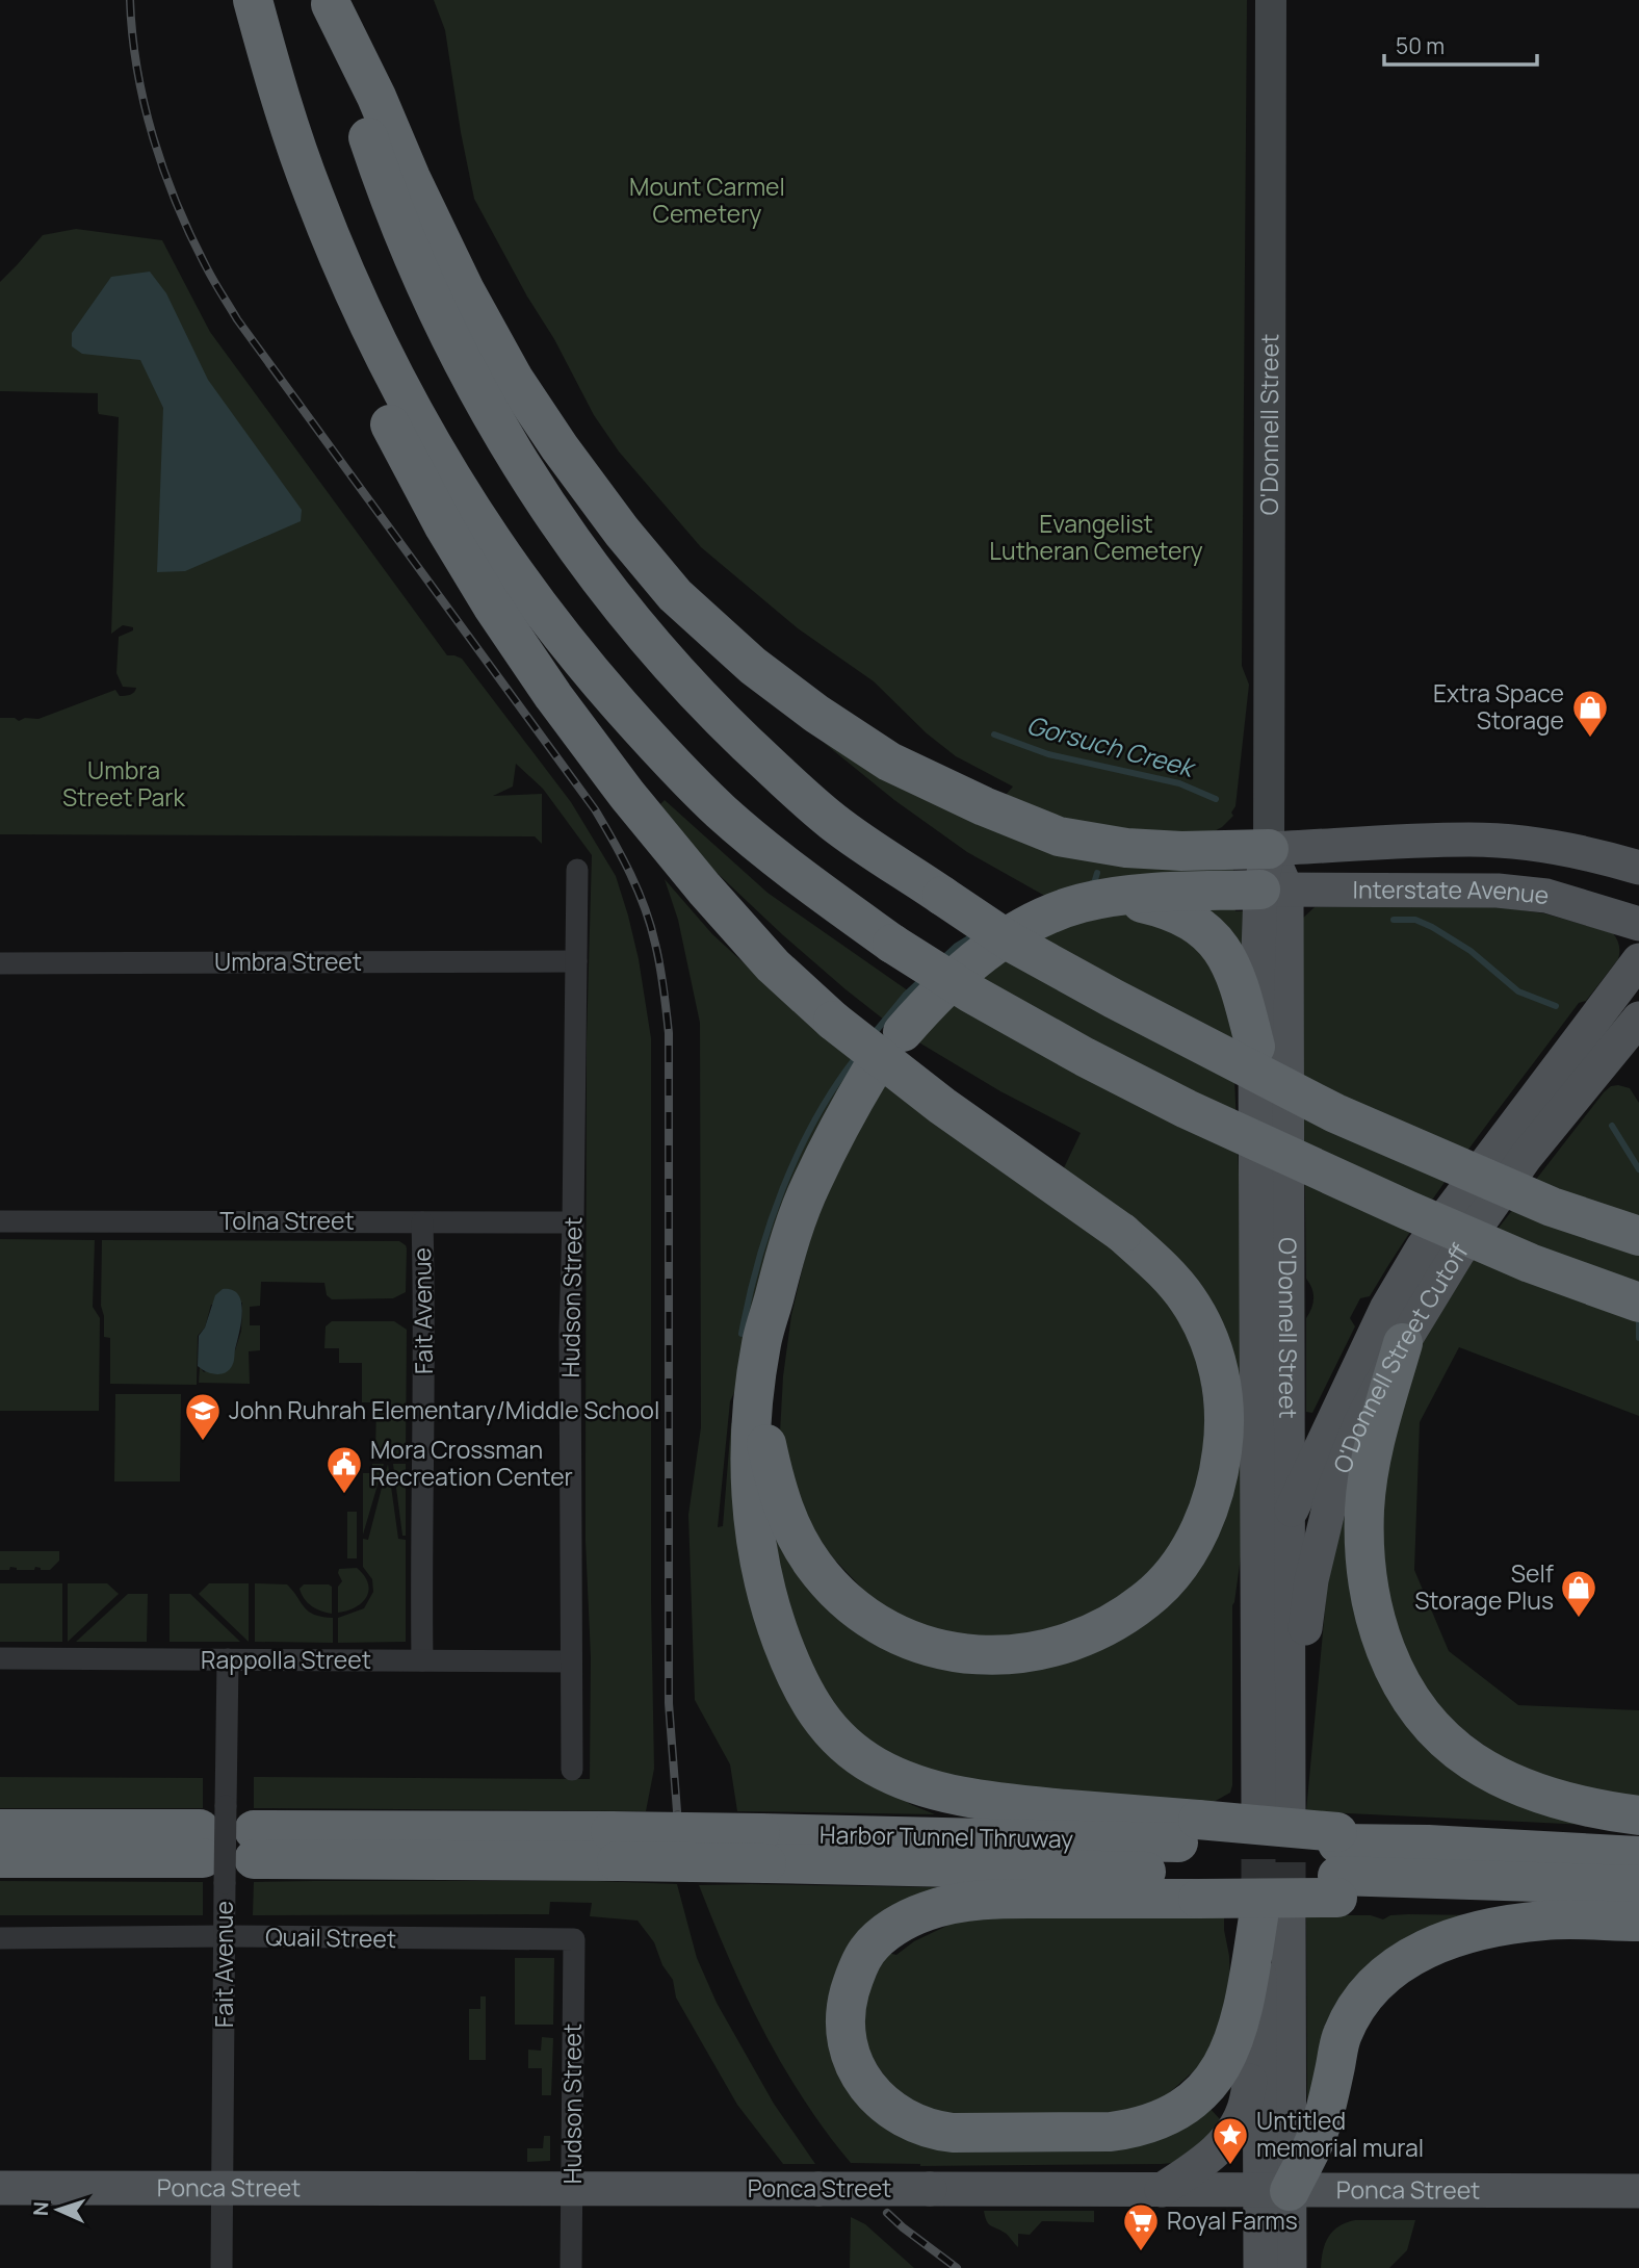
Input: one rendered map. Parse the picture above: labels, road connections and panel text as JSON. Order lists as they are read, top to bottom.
{
  "streets": {
    "highway": ["Harbor Tunnel Thruway"],
    "main road": [
      "O'Donnell Street",
      "Interstate Avenue",
      "O'Donnell Street Cutoff",
      "Ponca Street"
    ],
    "street": [
      "Umbra Street",
      "Tolna Street",
      "Hudson Street",
      "Fait Avenue",
      "Rappolla Street",
      "Quail Street"
    ]
  },
  "crossings": [
    ["O'Donnell Street", "Interstate Avenue"],
    ["O'Donnell Street", "O'Donnell Street Cutoff"],
    ["Umbra Street", "Hudson Street"],
    ["Tolna Street", "Hudson Street"],
    ["Tolna Street", "Fait Avenue"],
    ["Hudson Street", "Rappolla Street"],
    ["Hudson Street", "Quail Street"],
    ["Hudson Street", "Ponca Street"],
    ["Fait Avenue", "Rappolla Street"],
    ["Fait Avenue", "Harbor Tunnel Thruway"],
    ["Fait Avenue", "Quail Street"],
    ["Fait Avenue", "Ponca Street"]
  ],
  "water": ["Gorsuch Creek"],
  "parks": ["Mount Carmel Cemetery", "Evangelist Lutheran Cemetery", "Umbra Street Park"],
  "places": {
    "shop": ["Extra Space Storage", "Self Storage Plus"],
    "school or university": ["John Ruhrah Elementary/Middle School"],
    "public building": ["Mora Crossman Recreation Center"],
    "place": ["Untitled memorial mural"],
    "supermarket": ["Royal Farms"]
  },
  "scale_bar": "50 m",
  "north": "left"
}
